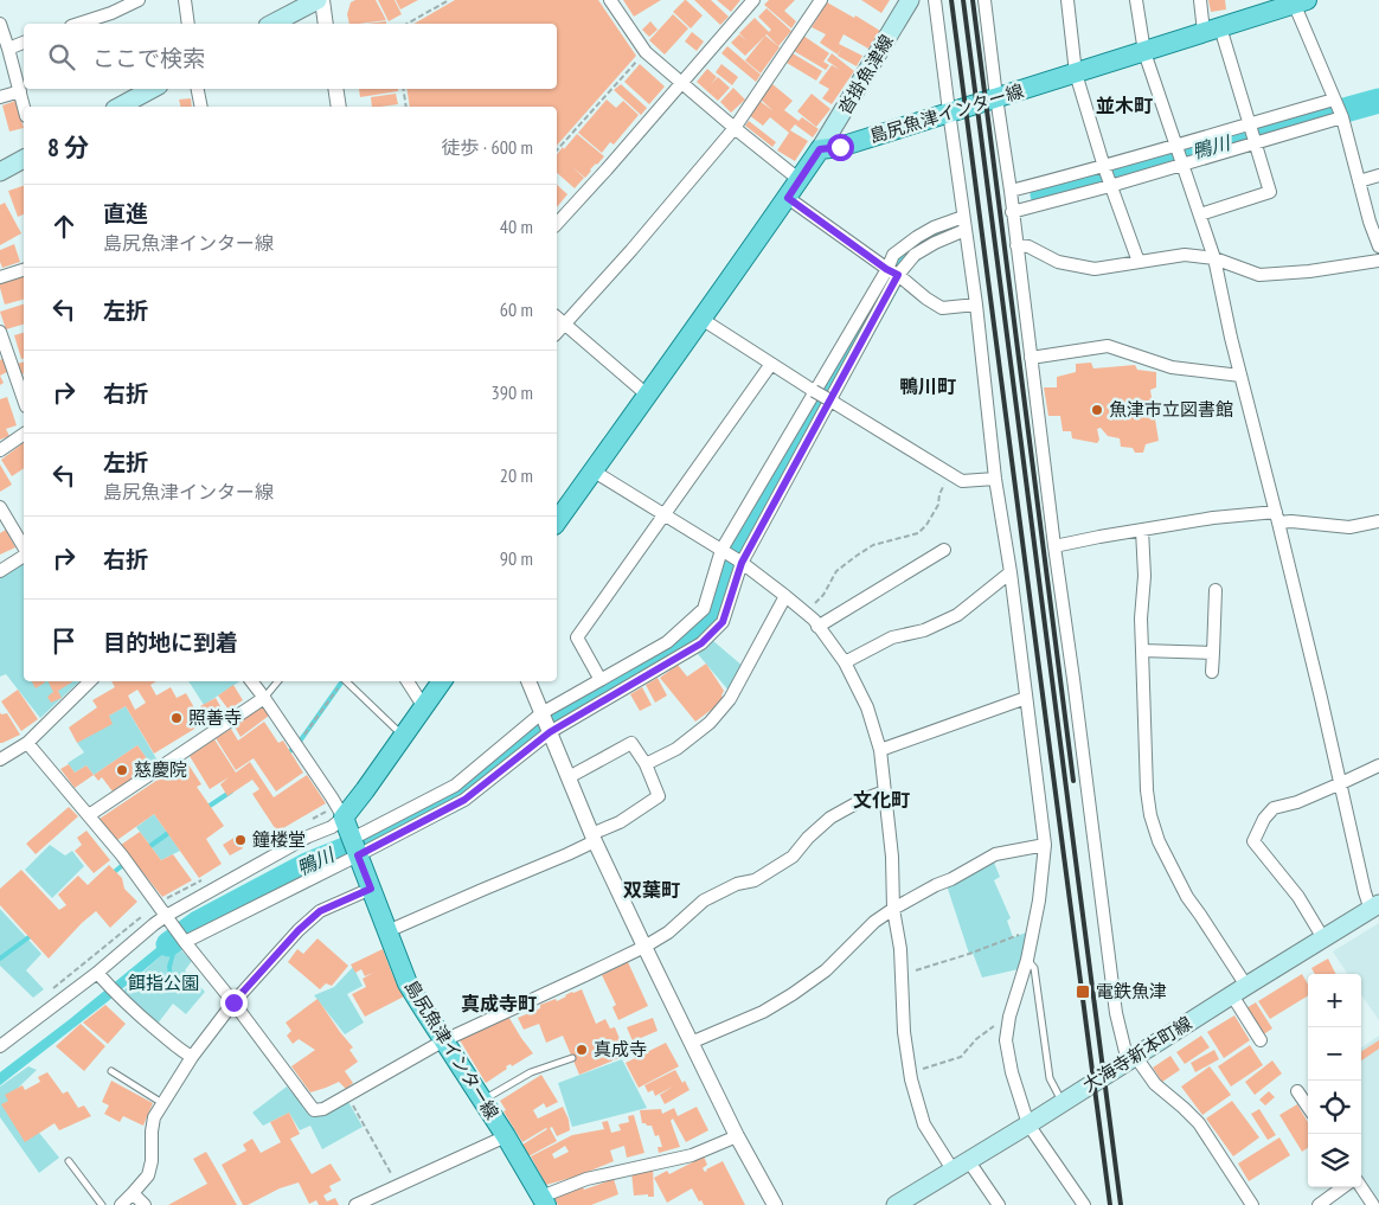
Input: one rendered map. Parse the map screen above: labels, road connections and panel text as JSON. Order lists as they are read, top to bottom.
{
  "streets": {
    "main road": ["沓掛魚津線", "島尻魚津インター線", "大海寺新本町線"]
  },
  "crossings": [
    ["沓掛魚津線", "島尻魚津インター線"]
  ],
  "districts": [
    "並木町",
    "鴨川町",
    "文化町",
    "双葉町",
    "真成寺町"
  ],
  "water": ["鴨川"],
  "parks": ["餌指公園"],
  "places": {
    "other": [
      "魚津市立図書館",
      "照善寺",
      "慈慶院",
      "鐘楼堂",
      "真成寺"
    ],
    "transit": ["電鉄魚津"]
  },
  "page": {
    "search": "ここで検索",
    "heading": ["8 分", "徒歩 · 600 m"],
    "list": [
      ["直進", "島尻魚津インター線", "40 m"],
      ["左折", "60 m"],
      ["右折", "390 m"],
      ["左折", "島尻魚津インター線", "20 m"],
      ["右折", "90 m"],
      "目的地に到着"
    ],
    "map_buttons": ["+", "−"]
  }
}
